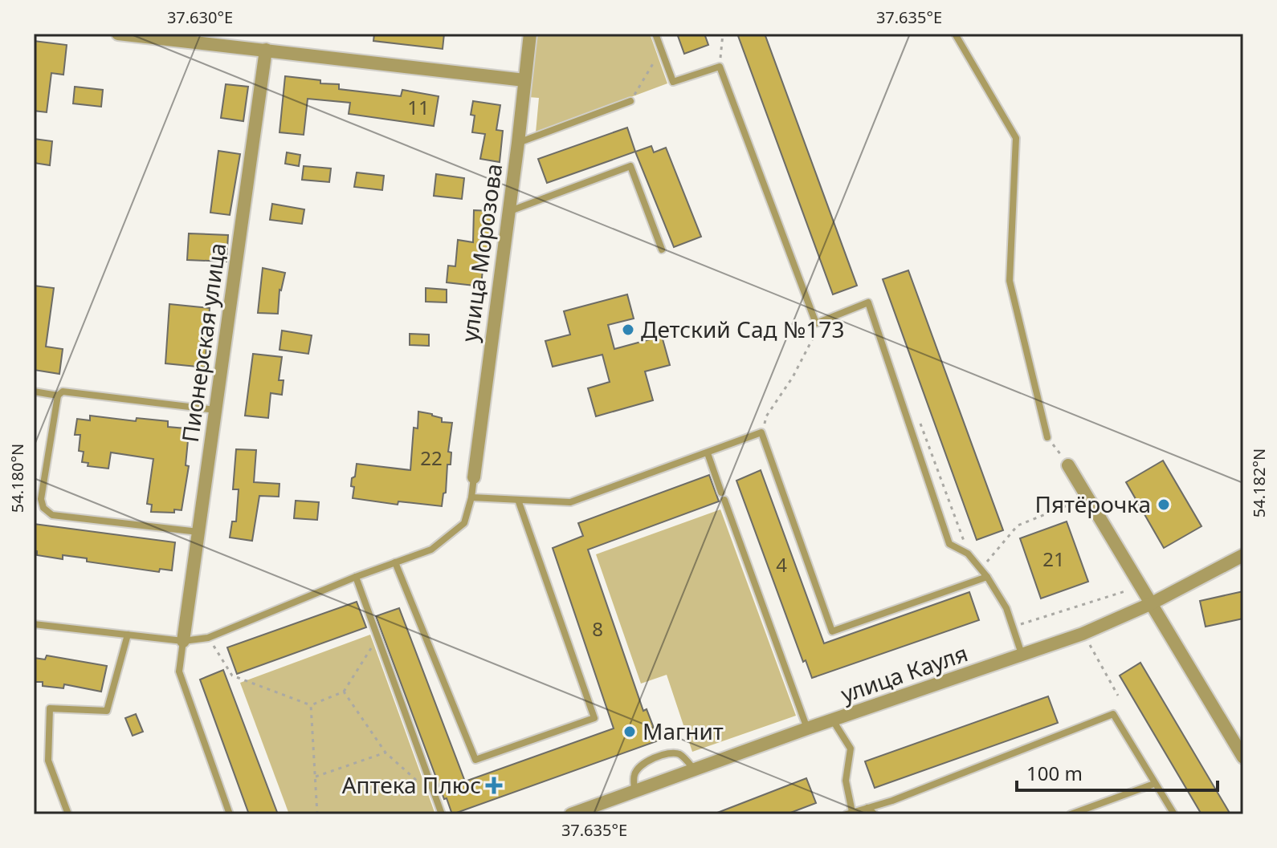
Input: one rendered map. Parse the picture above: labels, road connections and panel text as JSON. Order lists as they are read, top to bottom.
{
  "streets": {
    "street": ["улица Морозова", "Пионерская улица", "улица Кауля"]
  },
  "places": {
    "other": ["Детский Сад №173", "Пятёрочка", "Магнит"],
    "health": ["Аптека Плюс"]
  },
  "house_numbers": [
    "11",
    "22",
    "21",
    "4",
    "8"
  ],
  "scale_bar": "100 m",
  "coordinates": [
    "37.630°E",
    "37.635°E",
    "54.180°N",
    "54.182°N"
  ]
}
